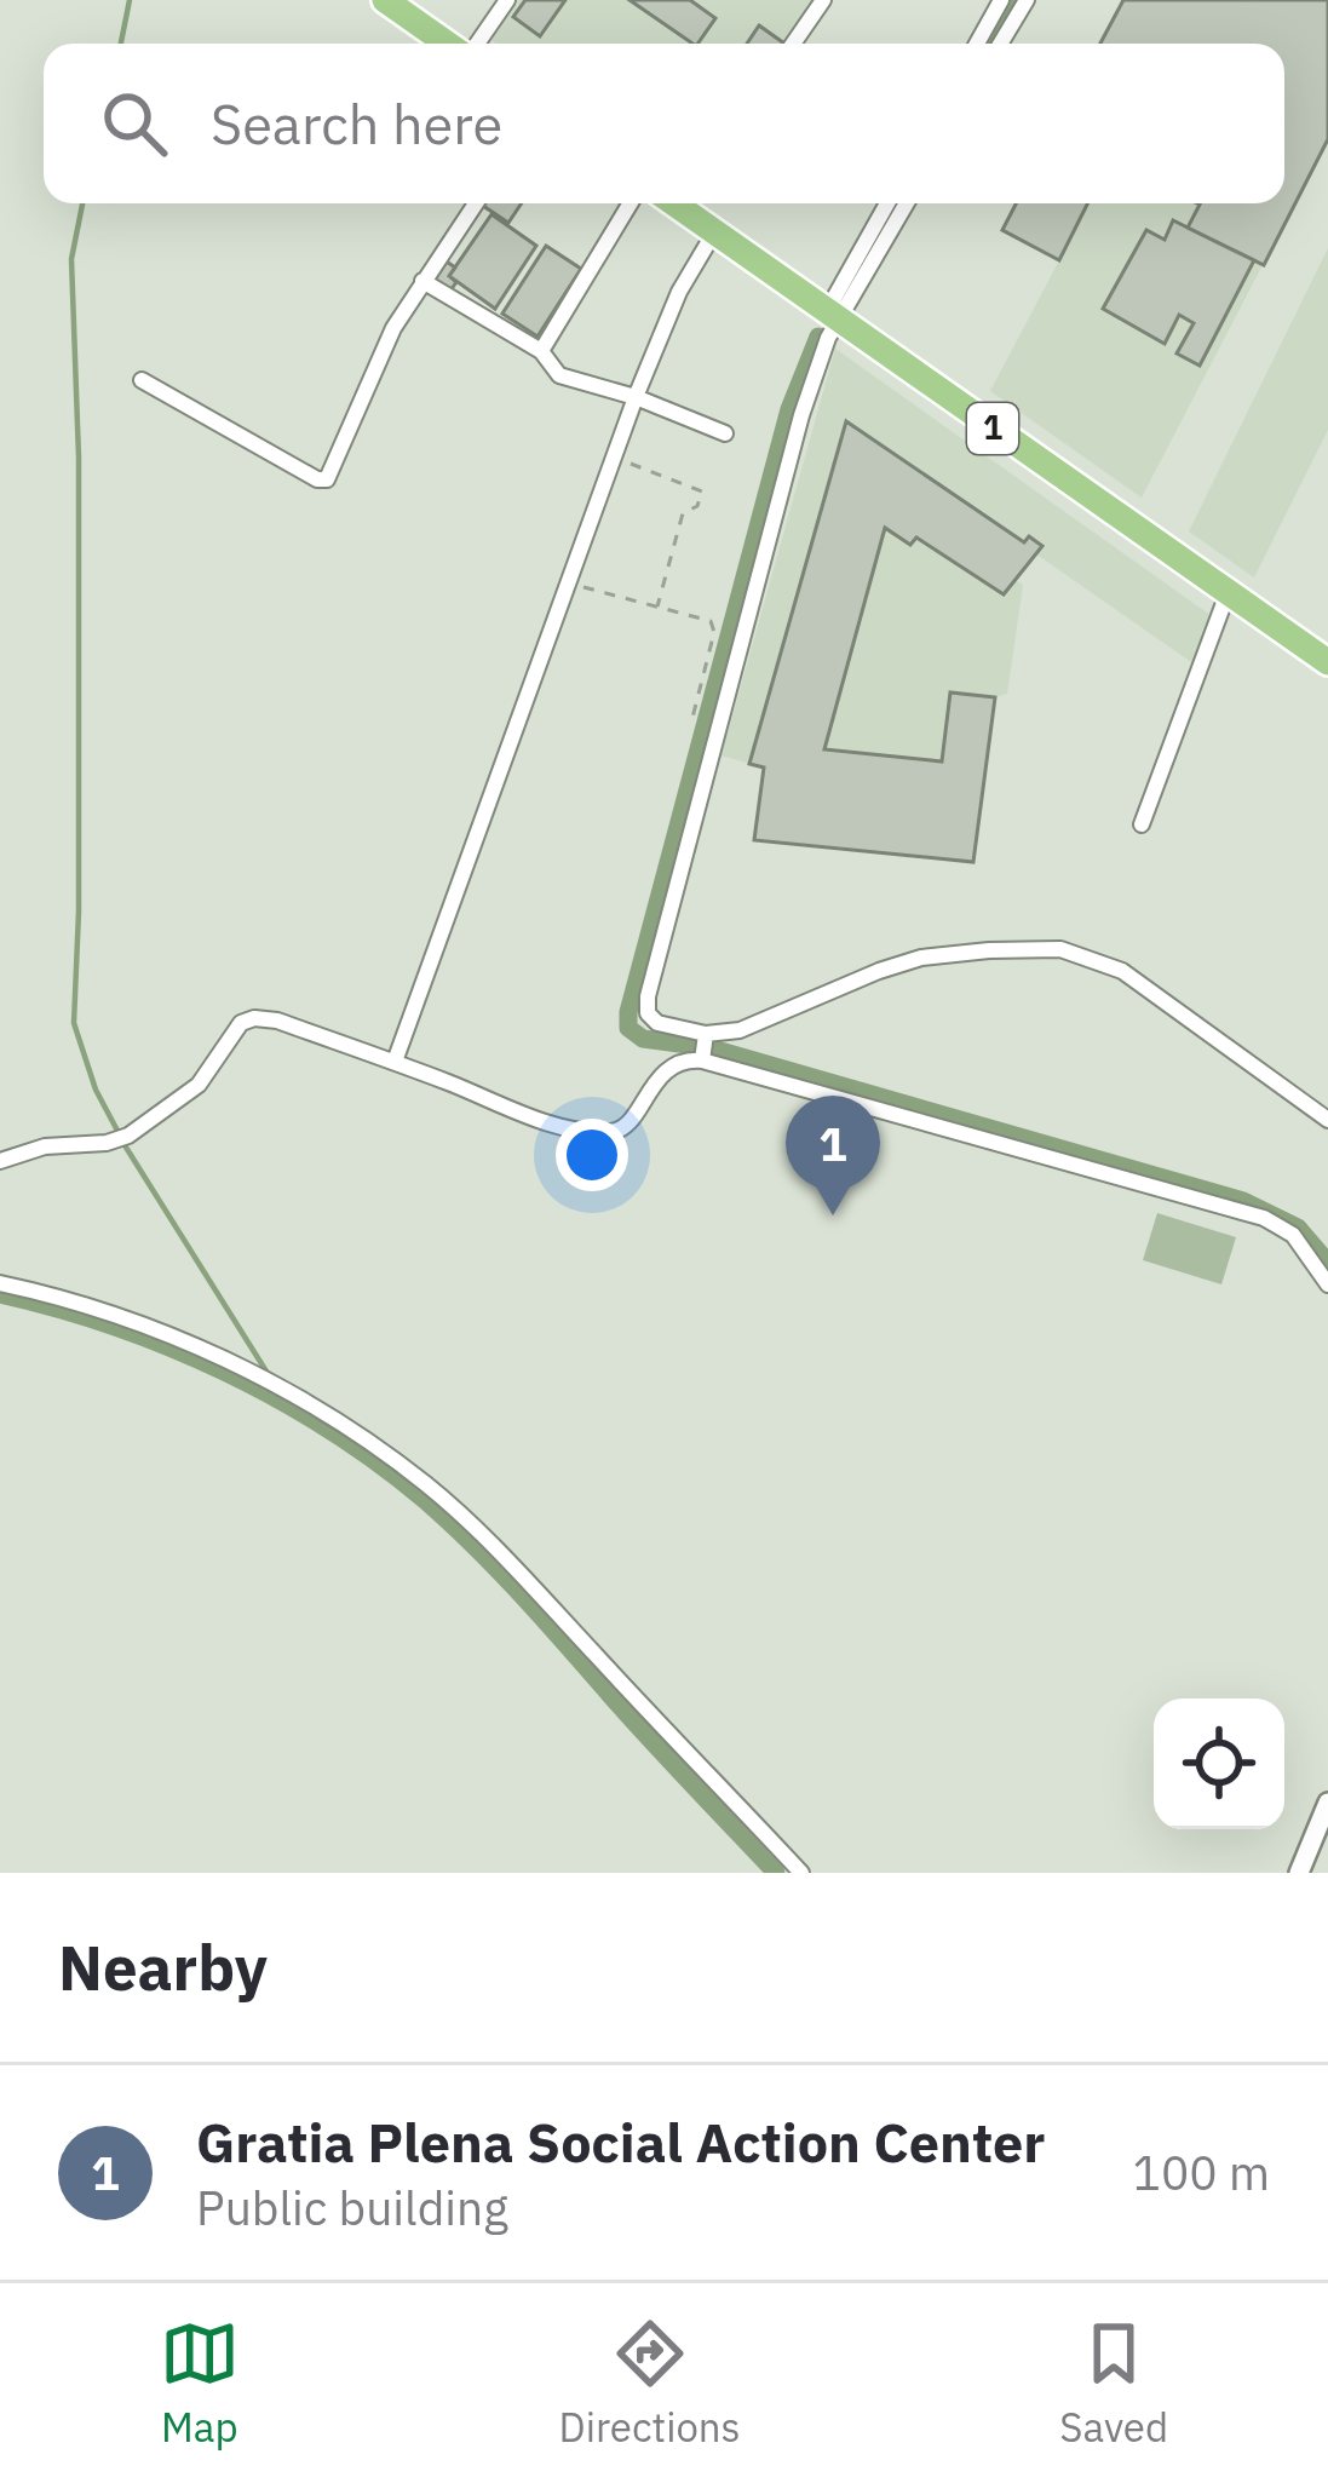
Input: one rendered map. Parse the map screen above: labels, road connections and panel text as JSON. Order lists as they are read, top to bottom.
{
  "streets": {
    "highway": ["1"]
  },
  "page": {
    "search": "Search here",
    "pins": "1",
    "heading": "Nearby",
    "list": [
      {
        "mark": "1",
        "name": "Gratia Plena Social Action Center",
        "note": "Public building",
        "value": "100 m"
      }
    ],
    "nav": ["Map", "Directions", "Saved"]
  }
}
